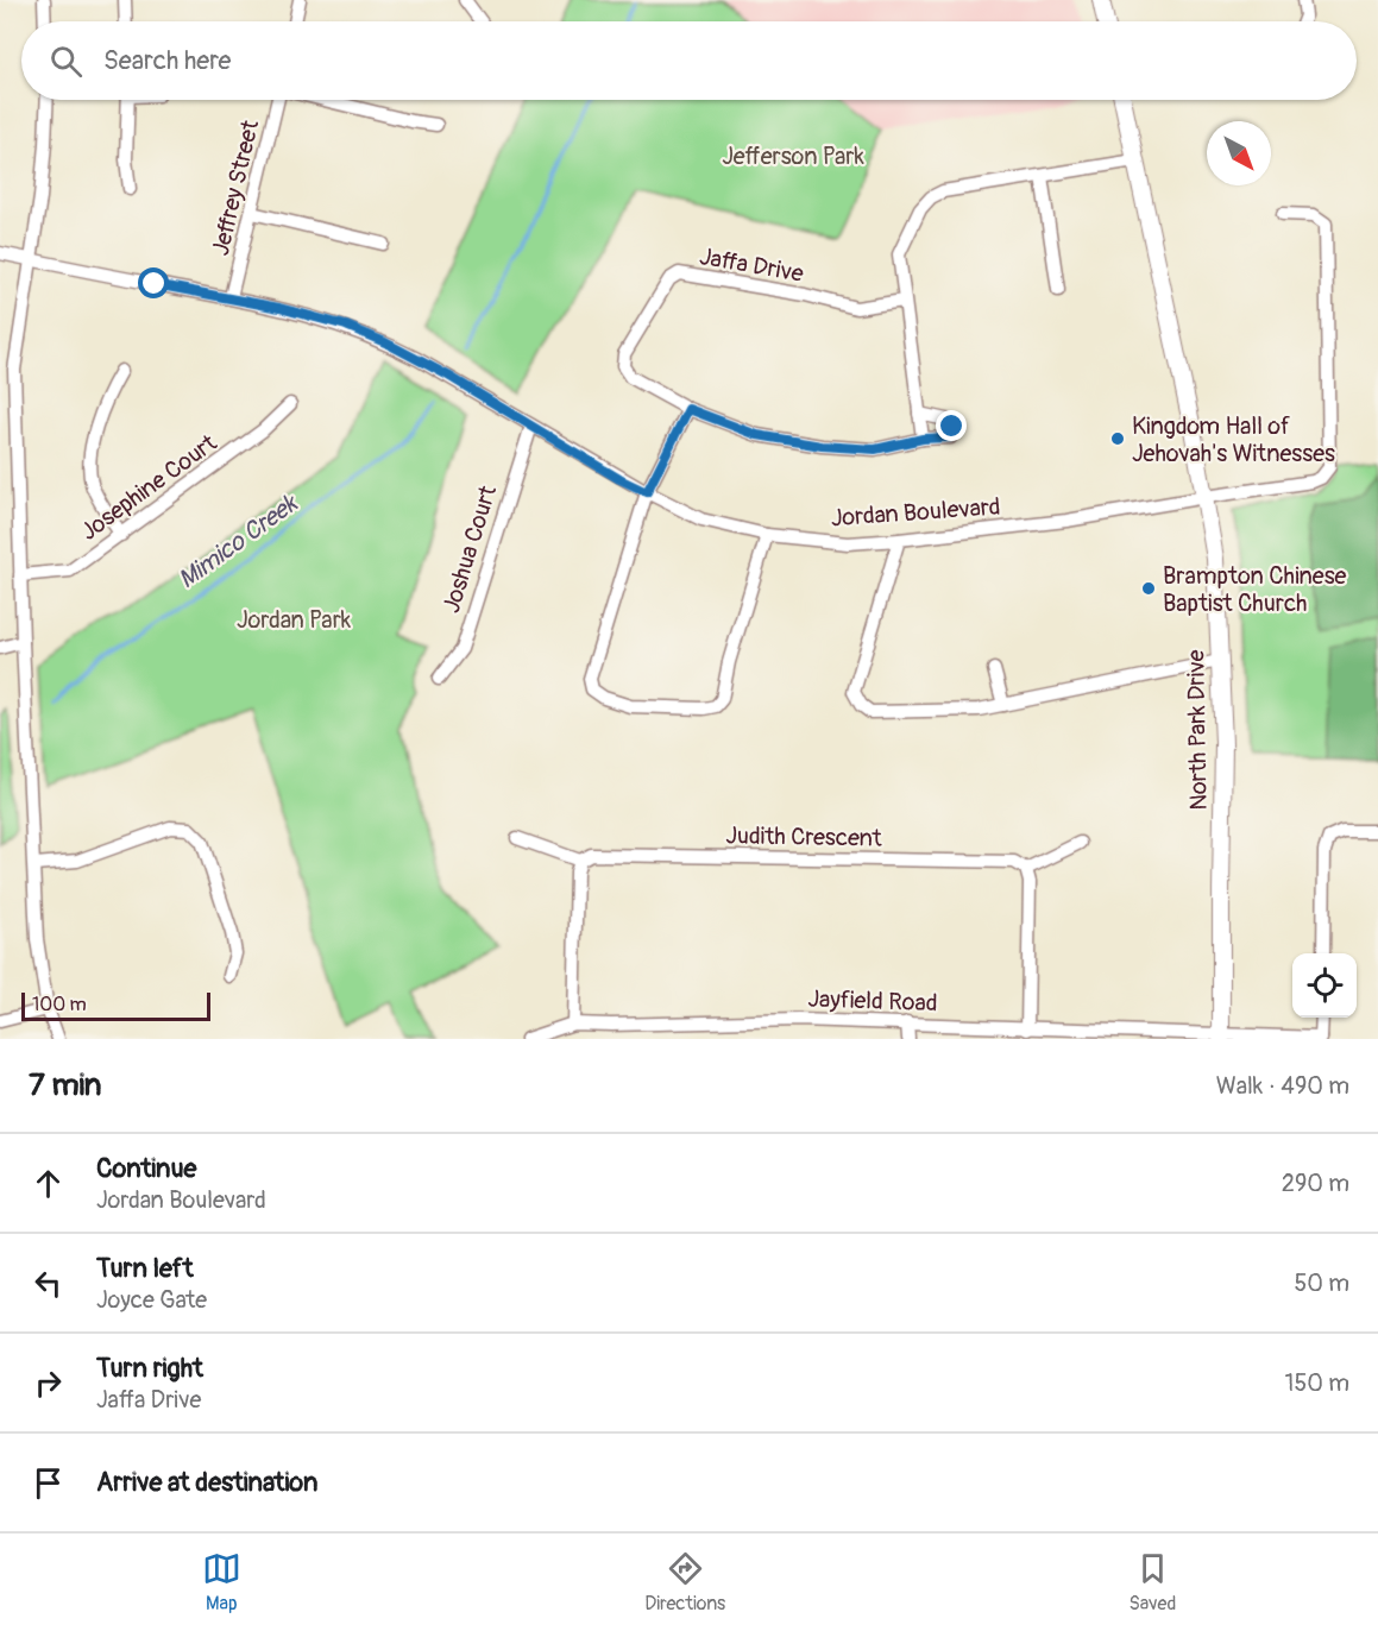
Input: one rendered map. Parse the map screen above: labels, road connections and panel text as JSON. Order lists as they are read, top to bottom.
{
  "streets": {
    "main road": ["North Park Drive"],
    "street": [
      "Jeffrey Street",
      "Jaffa Drive",
      "Josephine Court",
      "Jordan Boulevard",
      "Joshua Court",
      "Judith Crescent",
      "Jayfield Road"
    ]
  },
  "crossings": [
    ["Jeffrey Street", "Jordan Boulevard"],
    ["Jordan Boulevard", "Joshua Court"],
    ["Jordan Boulevard", "North Park Drive"],
    ["North Park Drive", "Jayfield Road"]
  ],
  "water": ["Mimico Creek"],
  "parks": ["Jefferson Park", "Jordan Park"],
  "places": ["Kingdom Hall of Jehovah's Witnesses", "Brampton Chinese Baptist Church"],
  "scale_bar": "100 m",
  "north": "bottom right",
  "page": {
    "search": "Search here",
    "scale": "100 m",
    "heading": ["7 min", "Walk · 490 m"],
    "list": [
      ["Continue", "Jordan Boulevard", "290 m"],
      ["Turn left", "Joyce Gate", "50 m"],
      ["Turn right", "Jaffa Drive", "150 m"],
      "Arrive at destination"
    ],
    "nav": ["Map", "Directions", "Saved"]
  }
}
